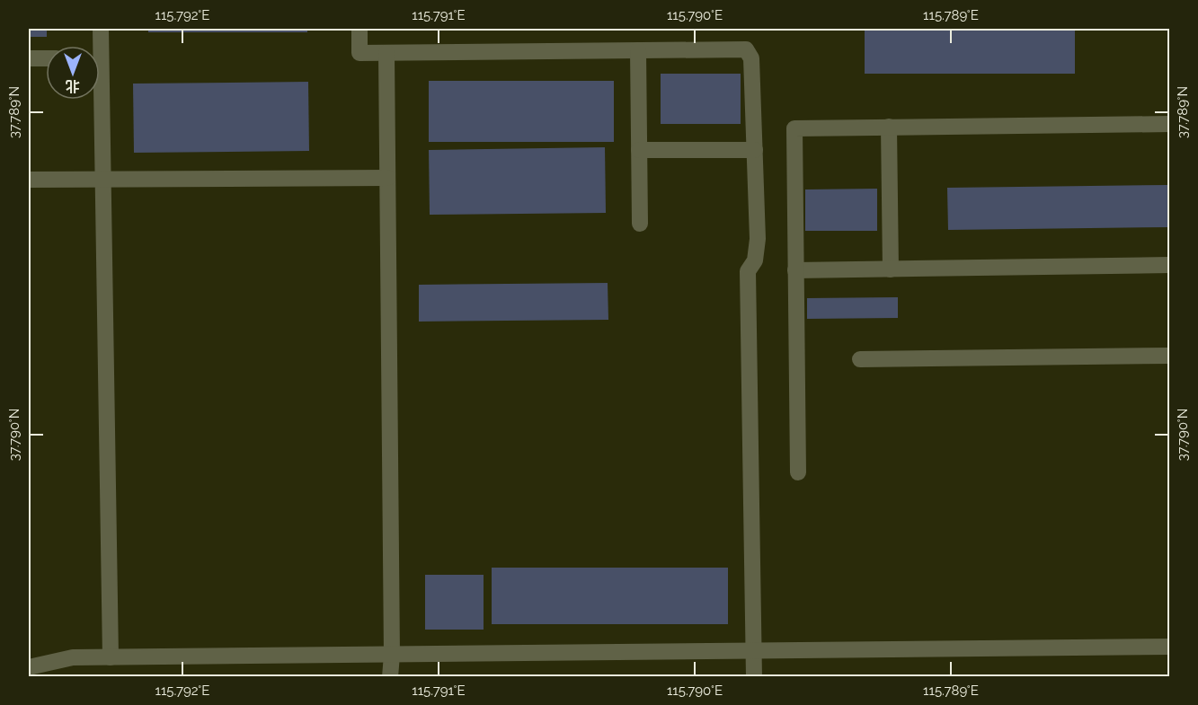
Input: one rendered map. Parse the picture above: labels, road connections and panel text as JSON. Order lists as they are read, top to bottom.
{
  "north": "bottom",
  "coordinates": [
    "115.792°E",
    "115.791°E",
    "115.790°E",
    "115.789°E",
    "37.789°N",
    "37.790°N"
  ]
}
